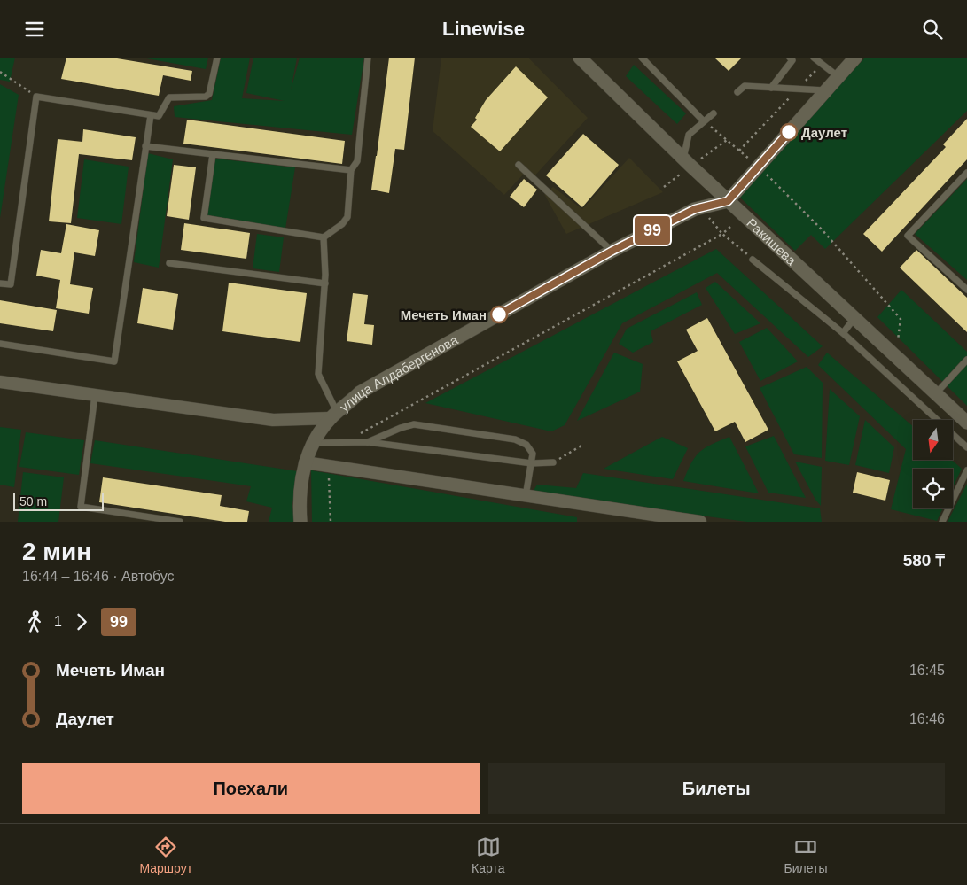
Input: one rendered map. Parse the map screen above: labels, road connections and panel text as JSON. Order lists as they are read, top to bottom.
{
  "streets": {
    "street": ["Ракишева", "улица Алдабергенова"]
  },
  "crossings": [
    ["Ракишева", "улица Алдабергенова"]
  ],
  "places": ["Даулет", "Мечеть Иман"],
  "lines": ["bus line 99"],
  "scale_bar": "50 m",
  "north": "bottom",
  "page": {
    "header": "Linewise",
    "on_map": "99",
    "scale": "50 m",
    "heading": ["2 мин", "16:44 – 16:46 · Автобус", "580 ₸"],
    "legs": ["1", "99"],
    "list": [
      {
        "name": "Мечеть Иман",
        "value": "16:45"
      },
      {
        "name": "Даулет",
        "value": "16:46"
      }
    ],
    "buttons": ["Поехали", "Билеты"],
    "tabs": ["Маршрут", "Карта", "Билеты"]
  }
}
